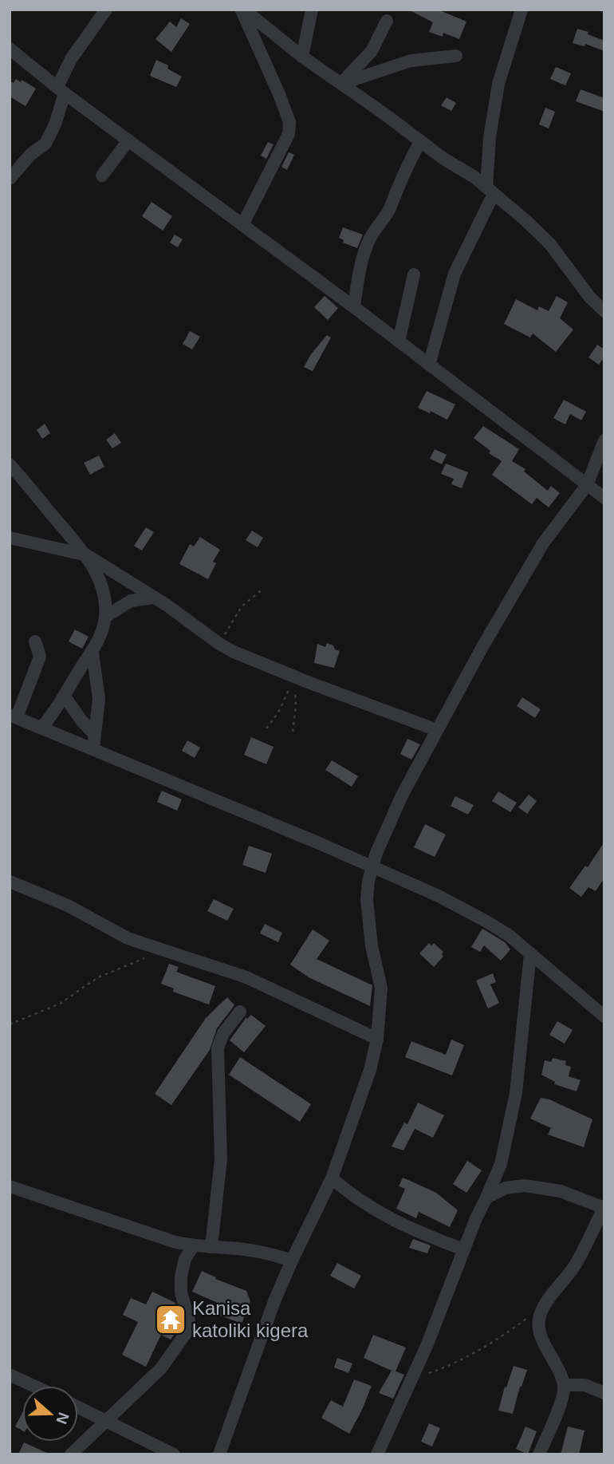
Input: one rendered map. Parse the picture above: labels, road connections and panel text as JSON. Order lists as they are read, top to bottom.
{
  "places": {
    "temple": ["Kanisa katoliki kigera"]
  },
  "north": "right"
}
